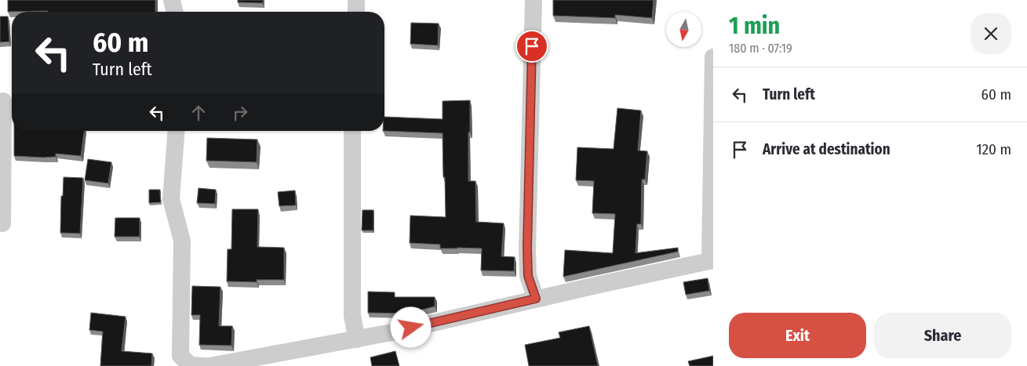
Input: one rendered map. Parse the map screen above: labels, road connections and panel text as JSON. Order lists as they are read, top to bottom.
{
  "north": "bottom",
  "page": {
    "heading": ["1 min", "180 m · 07:19"],
    "turn": ["60 m", "Turn left"],
    "list": [
      {
        "name": "Turn left",
        "value": "60 m"
      },
      {
        "name": "Arrive at destination",
        "value": "120 m"
      }
    ],
    "buttons": ["Exit", "Share"]
  }
}
